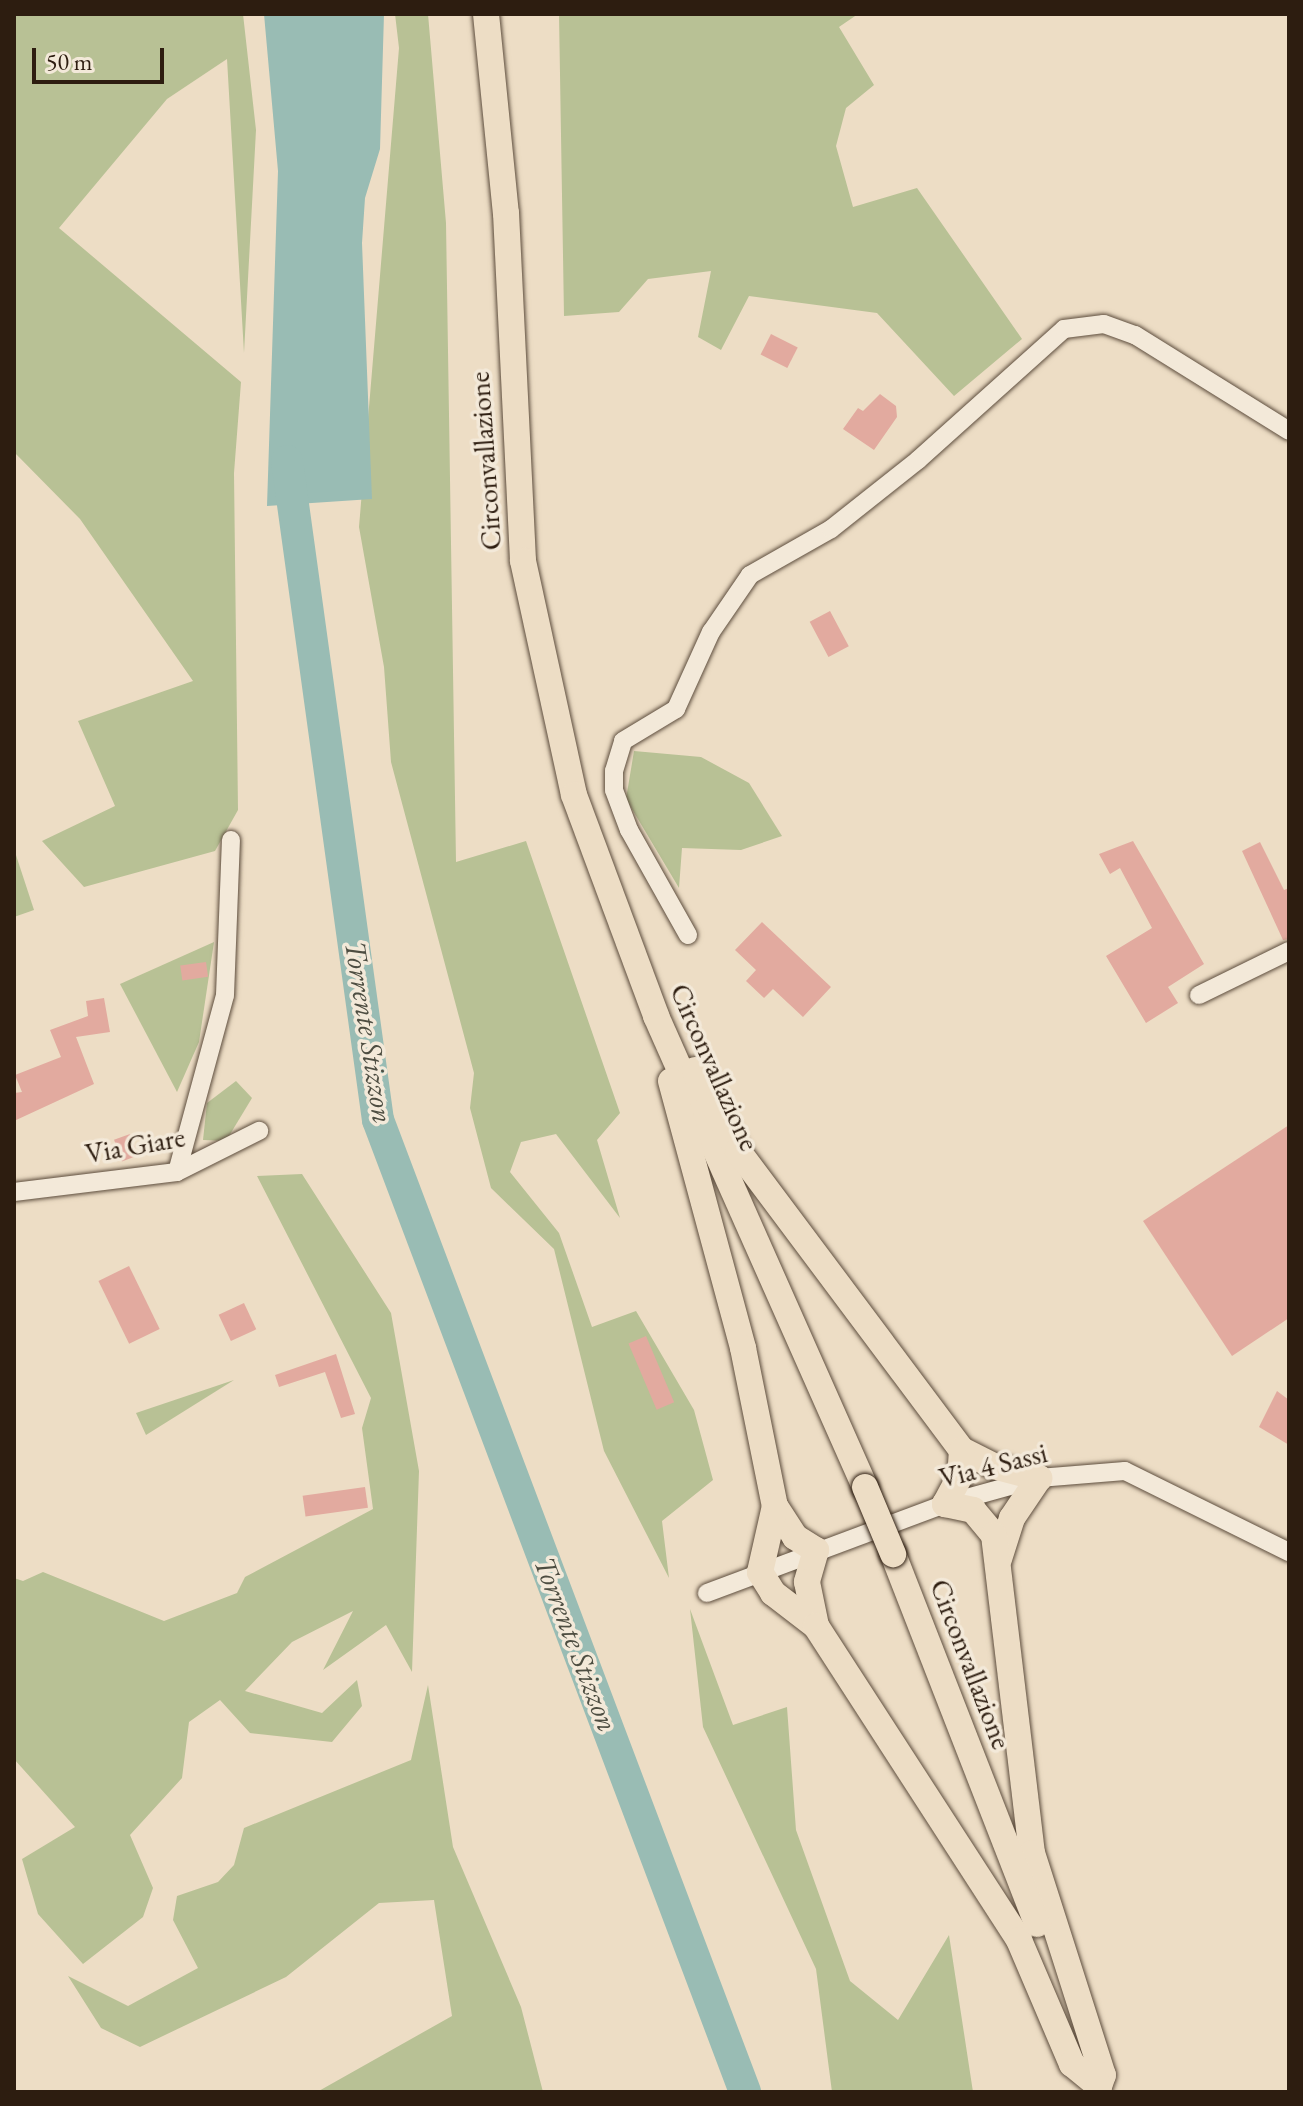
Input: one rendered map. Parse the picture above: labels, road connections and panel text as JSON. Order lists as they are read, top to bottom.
{
  "streets": {
    "highway": ["Circonvallazione"],
    "street": ["Via Giare", "Via 4 Sassi"]
  },
  "water": ["Torrente Stizzon"],
  "scale_bar": "50 m"
}
